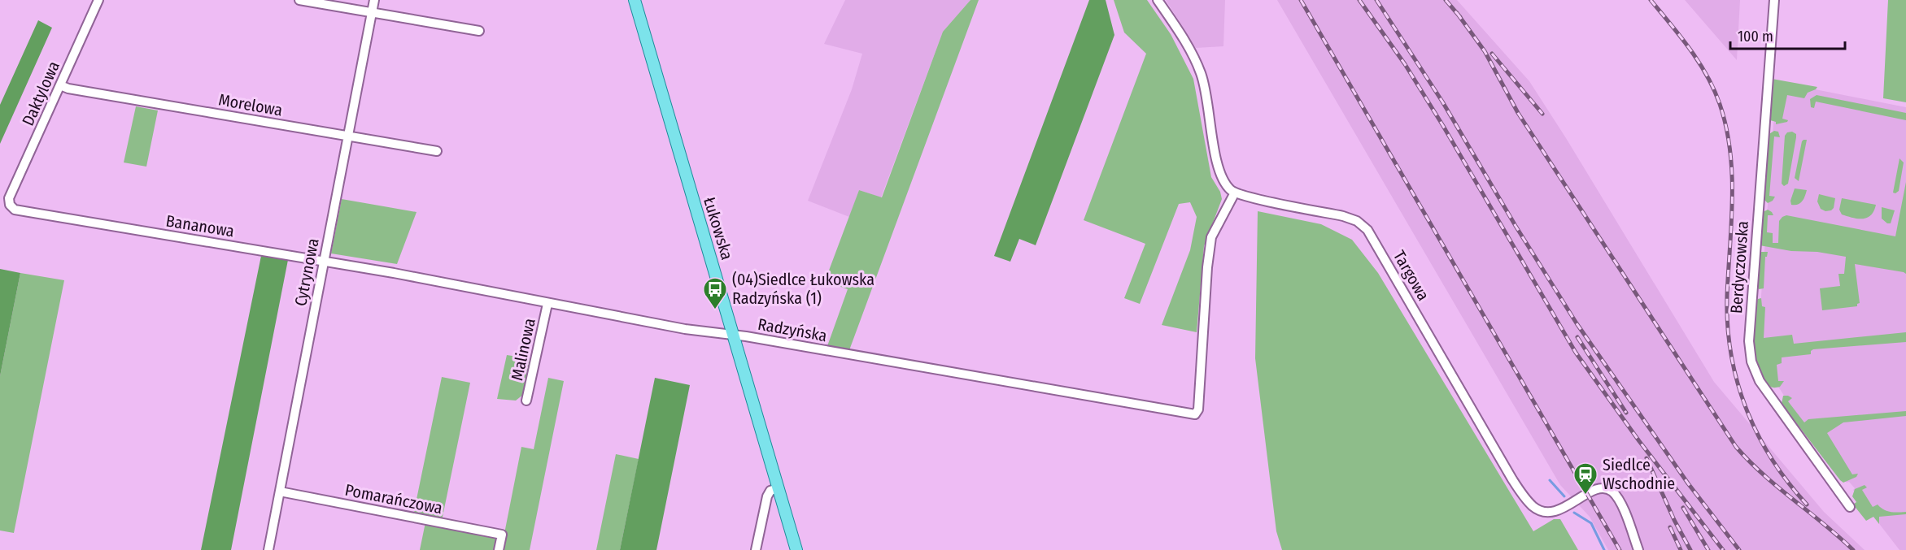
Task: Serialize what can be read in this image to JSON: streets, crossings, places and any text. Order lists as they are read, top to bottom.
{
  "streets": {
    "main road": ["Łukowska"],
    "street": [
      "Daktylowa",
      "Morelowa",
      "Bananowa",
      "Berdyczowska",
      "Cytrynowa",
      "Targowa",
      "Radzyńska",
      "Malinowa",
      "Pomarańczowa"
    ]
  },
  "crossings": [
    ["Daktylowa", "Morelowa"],
    ["Daktylowa", "Bananowa"],
    ["Morelowa", "Cytrynowa"],
    ["Bananowa", "Cytrynowa"],
    ["Bananowa", "Radzyńska"],
    ["Łukowska", "Radzyńska"],
    ["Cytrynowa", "Pomarańczowa"],
    ["Targowa", "Radzyńska"],
    ["Radzyńska", "Malinowa"]
  ],
  "places": {
    "bus stop": ["(04)Siedlce Łukowska Radzyńska (1)"],
    "station": ["Siedlce Wschodnie"]
  },
  "scale_bar": "100 m"
}
